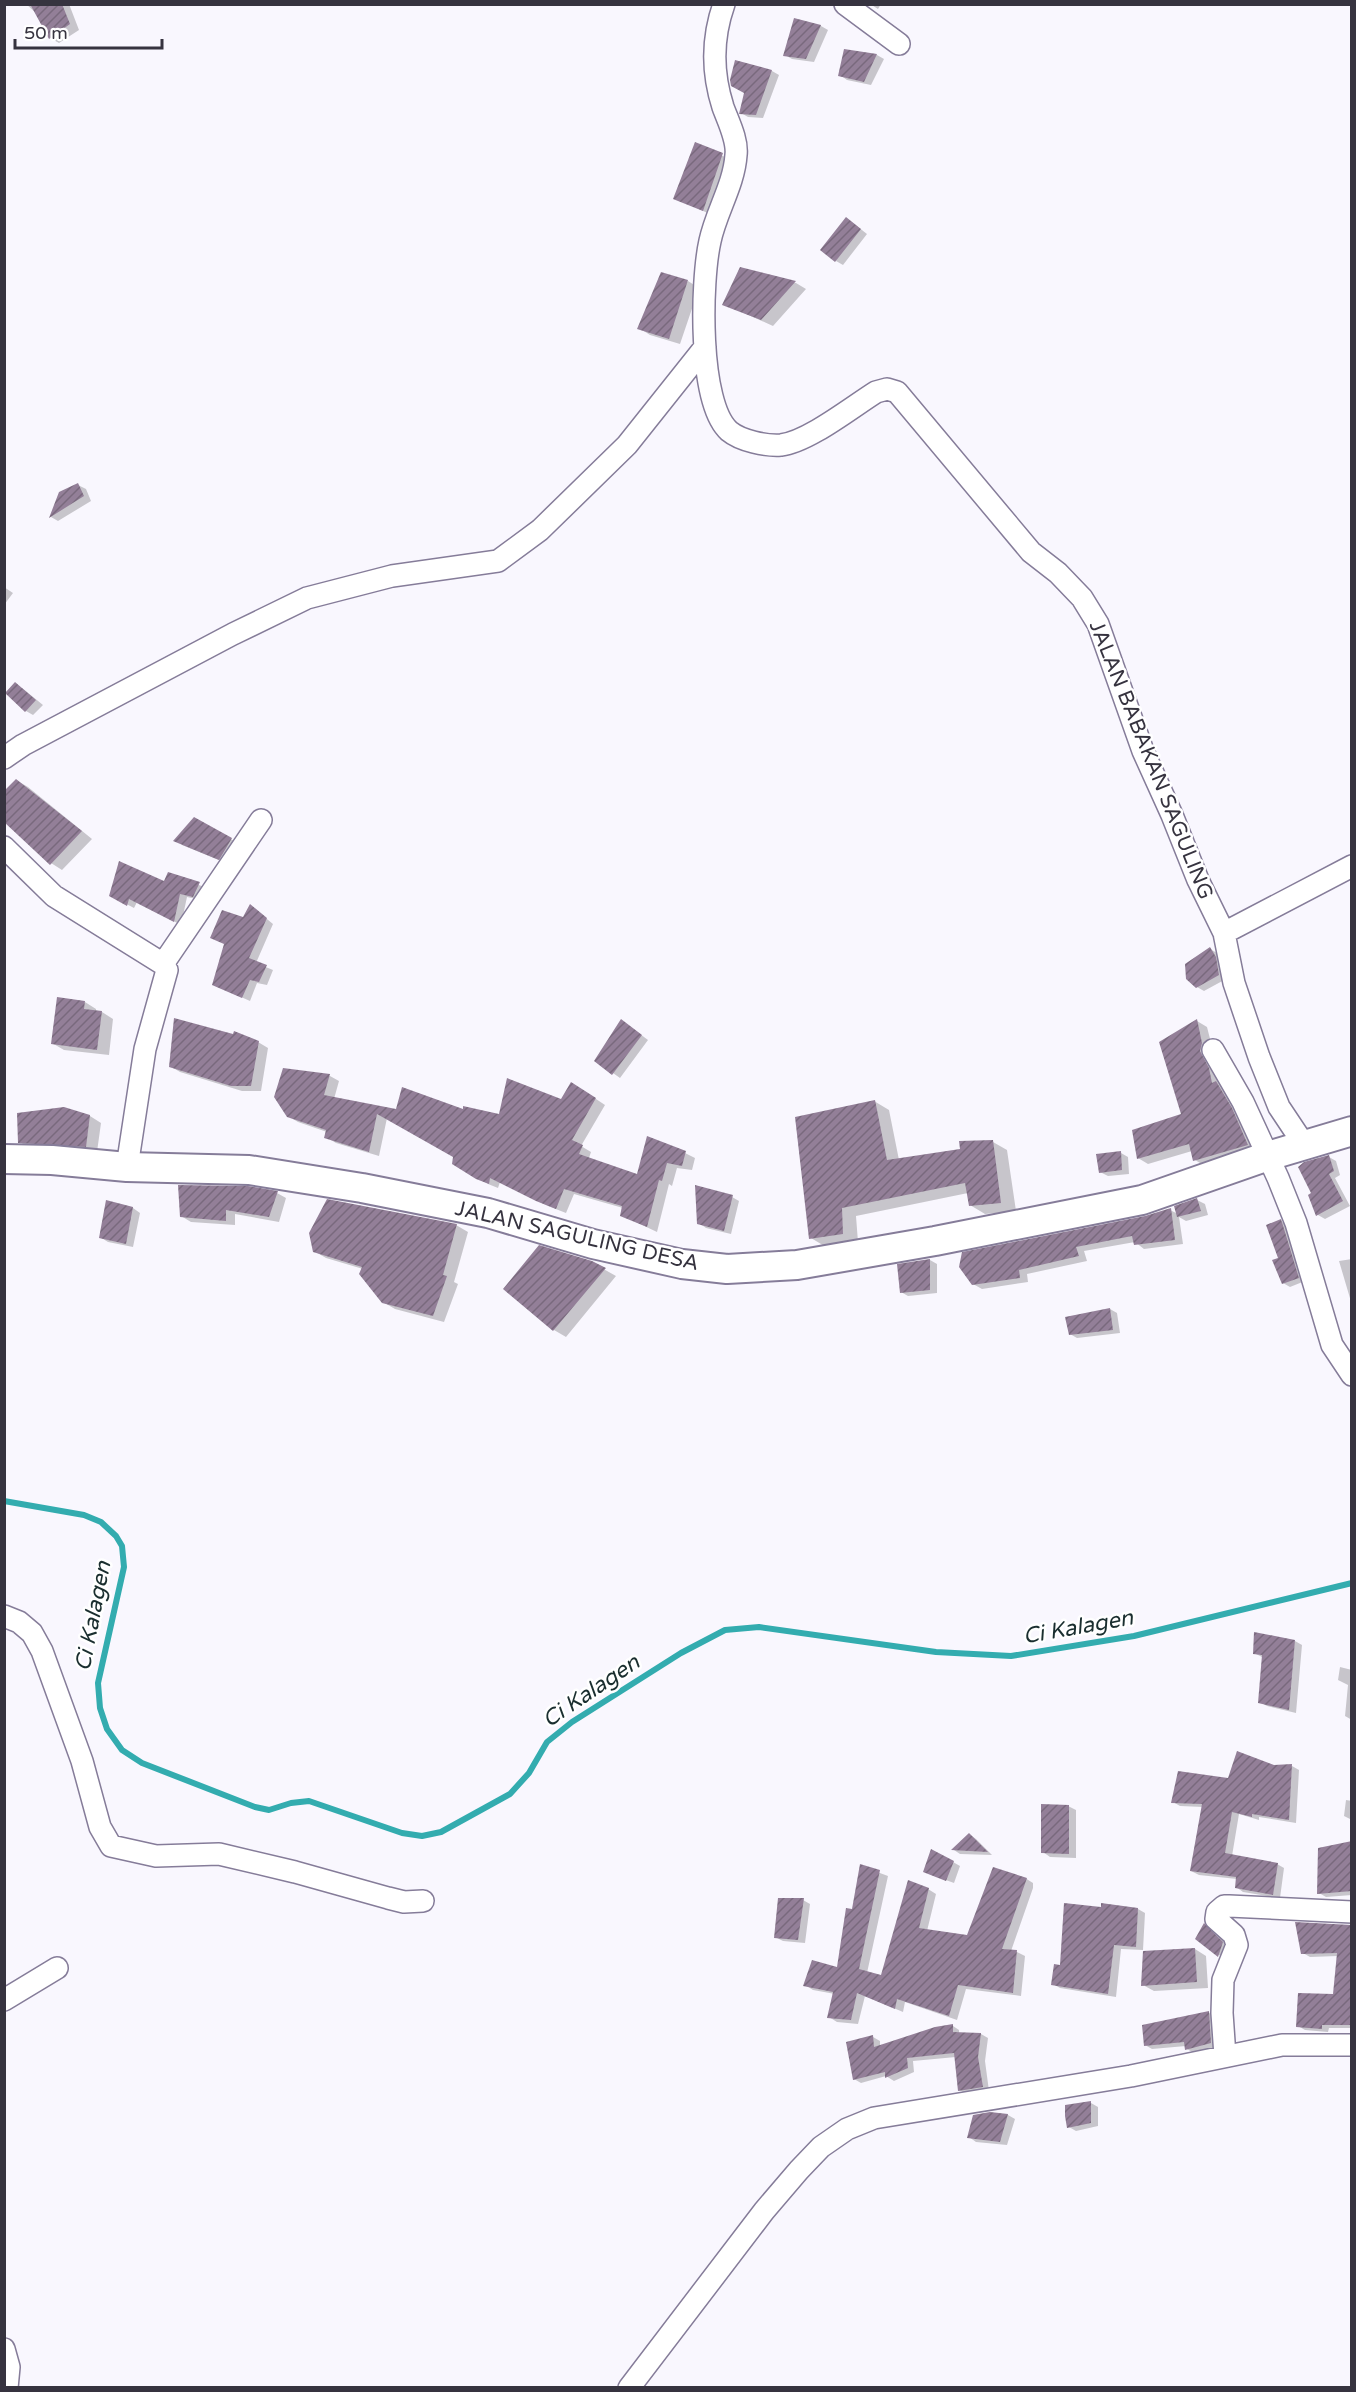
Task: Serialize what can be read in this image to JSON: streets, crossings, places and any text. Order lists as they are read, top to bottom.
{
  "streets": {
    "street": ["JALAN BABAKAN SAGULING", "JALAN SAGULING DESA"]
  },
  "crossings": [
    ["JALAN BABAKAN SAGULING", "JALAN SAGULING DESA"]
  ],
  "water": ["Ci Kalagen"],
  "scale_bar": "50 m"
}
